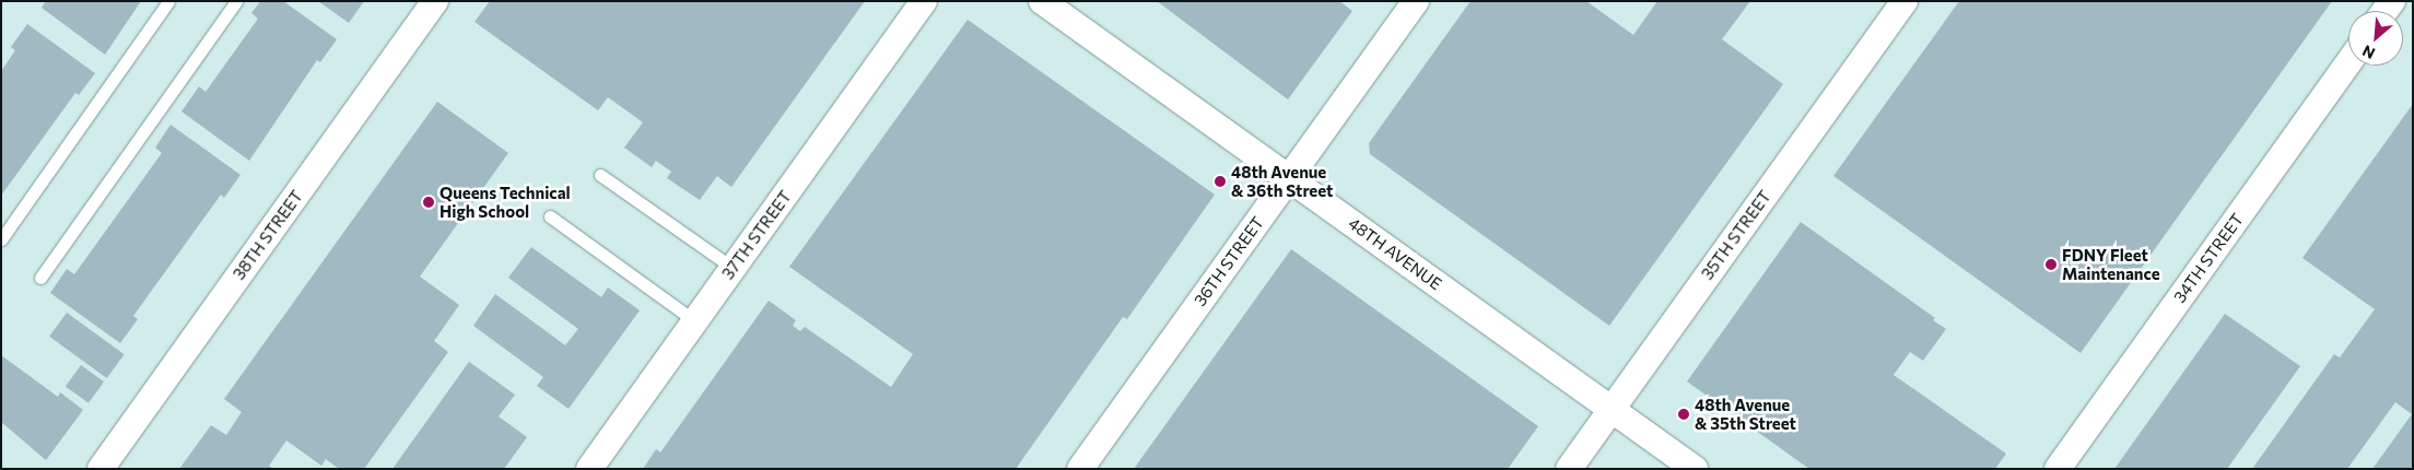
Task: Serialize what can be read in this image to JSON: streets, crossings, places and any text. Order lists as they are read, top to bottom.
{
  "streets": {
    "street": [
      "38TH STREET",
      "37TH STREET",
      "35TH STREET",
      "48TH AVENUE",
      "34TH STREET",
      "36TH STREET"
    ]
  },
  "crossings": [
    ["35TH STREET", "48TH AVENUE"],
    ["48TH AVENUE", "36TH STREET"]
  ],
  "places": [
    "48th Avenue & 36th Street",
    "Queens Technical High School",
    "FDNY Fleet Maintenance",
    "48th Avenue & 35th Street"
  ],
  "north": "bottom left"
}
